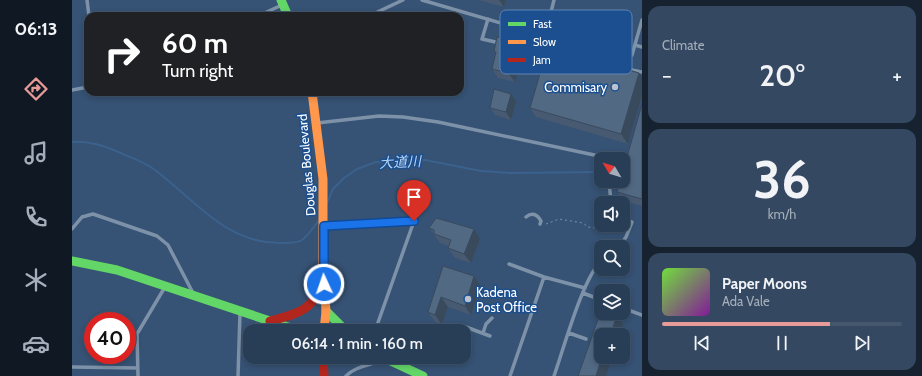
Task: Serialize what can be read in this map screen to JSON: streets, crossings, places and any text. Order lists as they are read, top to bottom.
{
  "streets": {
    "street": ["Douglas Boulevard"]
  },
  "water": ["大道川"],
  "places": ["Commisary", "Kadena Post Office"],
  "legend": ["Fast", "Slow", "Jam"],
  "north": "top left",
  "page": {
    "tabs": "06:13",
    "tile": [
      "Climate",
      ["36", "km/h"]
    ],
    "turn": ["60 m", "Turn right"],
    "heat": ["−", "20°", "+"],
    "map_buttons": "+",
    "song": ["Paper Moons", "Ada Vale"],
    "limit": "40",
    "trip": "06:14 · 1 min · 160 m"
  }
}
